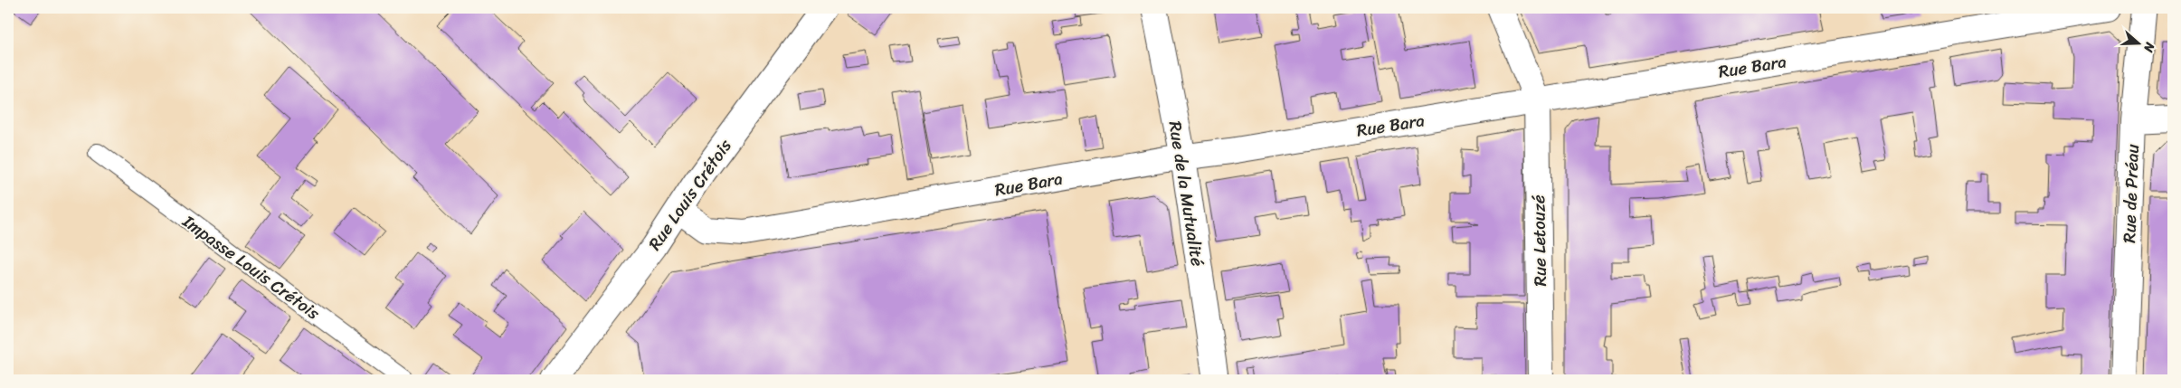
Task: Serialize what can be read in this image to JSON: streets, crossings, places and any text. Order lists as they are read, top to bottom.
{
  "streets": {
    "street": [
      "Rue Bara",
      "Rue de la Mutualité",
      "Rue de Préau",
      "Rue Louis Crétois",
      "Rue Letouzé"
    ],
    "lane": ["Impasse Louis Crétois"]
  },
  "crossings": [
    ["Rue Bara", "Rue de la Mutualité"],
    ["Rue Bara", "Rue Louis Crétois"],
    ["Rue Bara", "Rue Letouzé"]
  ],
  "north": "right"
}
